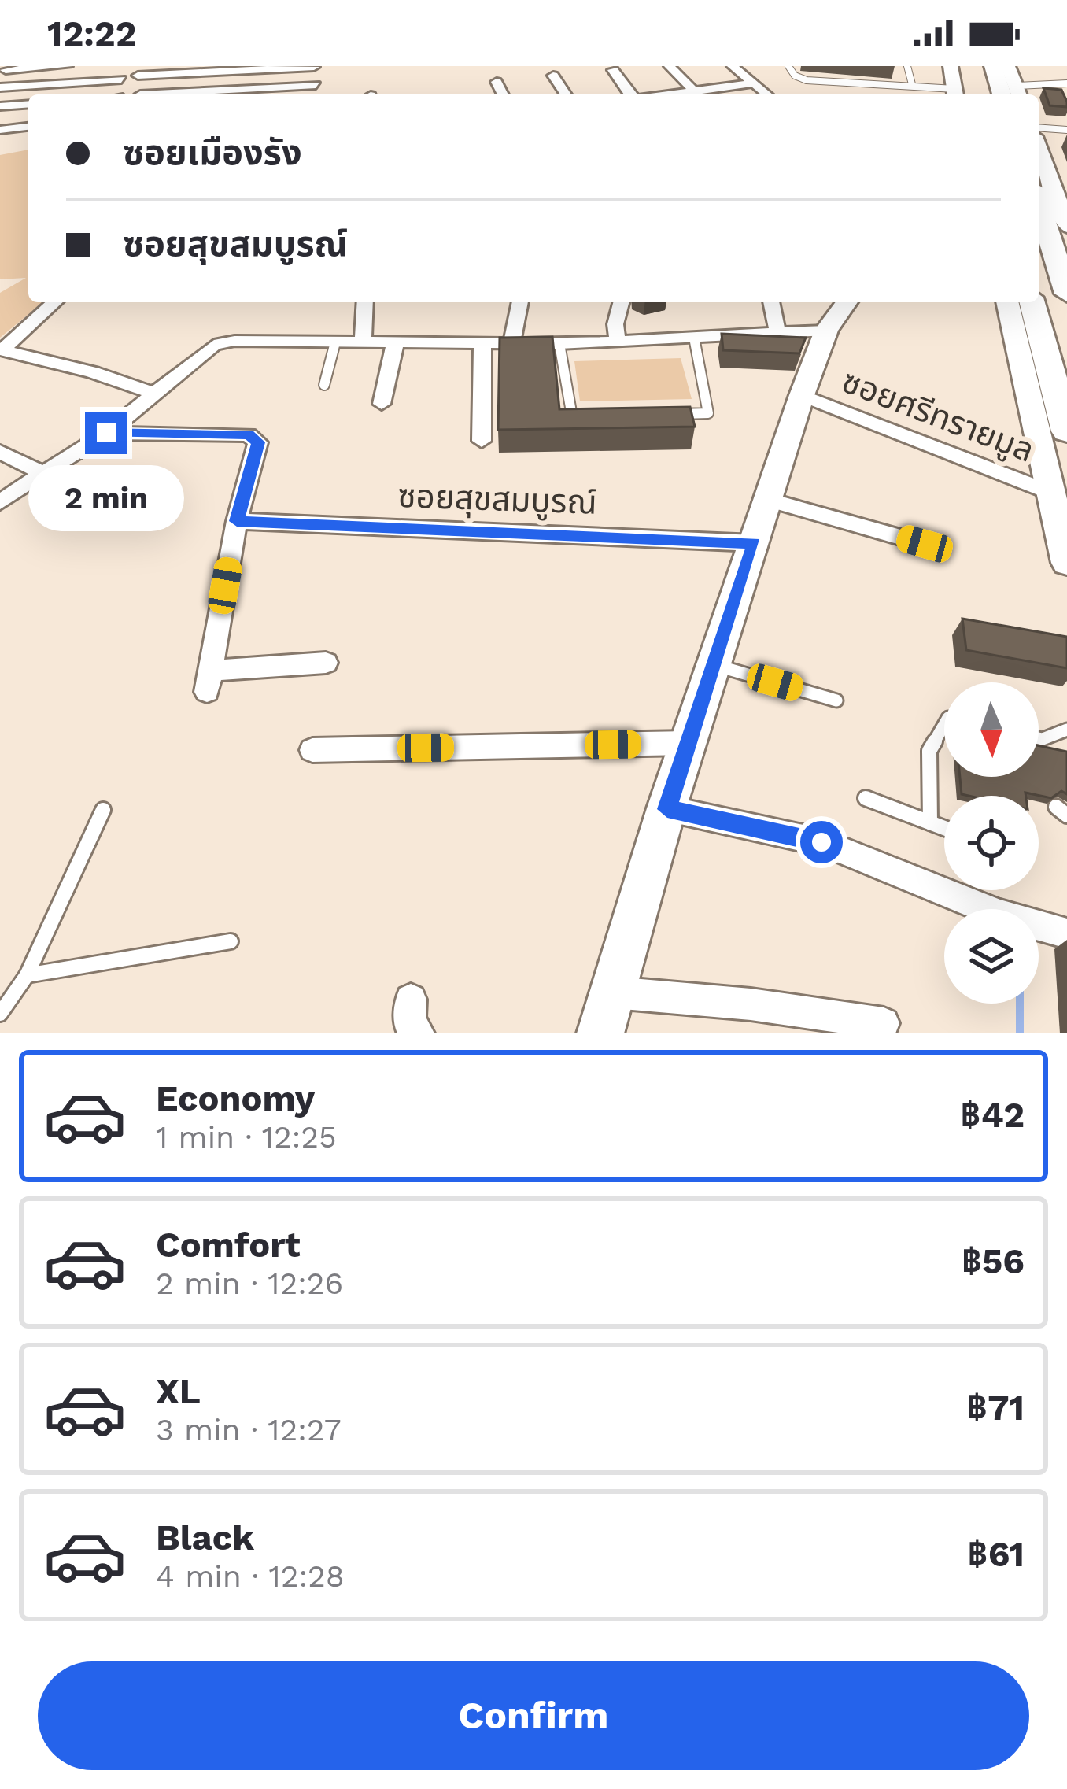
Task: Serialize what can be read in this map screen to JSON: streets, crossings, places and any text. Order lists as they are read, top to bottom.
{
  "streets": {
    "street": ["ซอยศรีทรายมูล", "ซอยสุขสมบูรณ์"]
  },
  "north": "bottom",
  "page": {
    "status": "12:22",
    "banner": ["ซอยเมืองรัง", "ซอยสุขสมบูรณ์"],
    "bubble": "2 min",
    "list": [
      {
        "name": "Economy",
        "note": "1 min · 12:25",
        "value": "฿42"
      },
      {
        "name": "Comfort",
        "note": "2 min · 12:26",
        "value": "฿56"
      },
      {
        "name": "XL",
        "note": "3 min · 12:27",
        "value": "฿71"
      },
      {
        "name": "Black",
        "note": "4 min · 12:28",
        "value": "฿61"
      }
    ],
    "buttons": "Confirm"
  }
}
